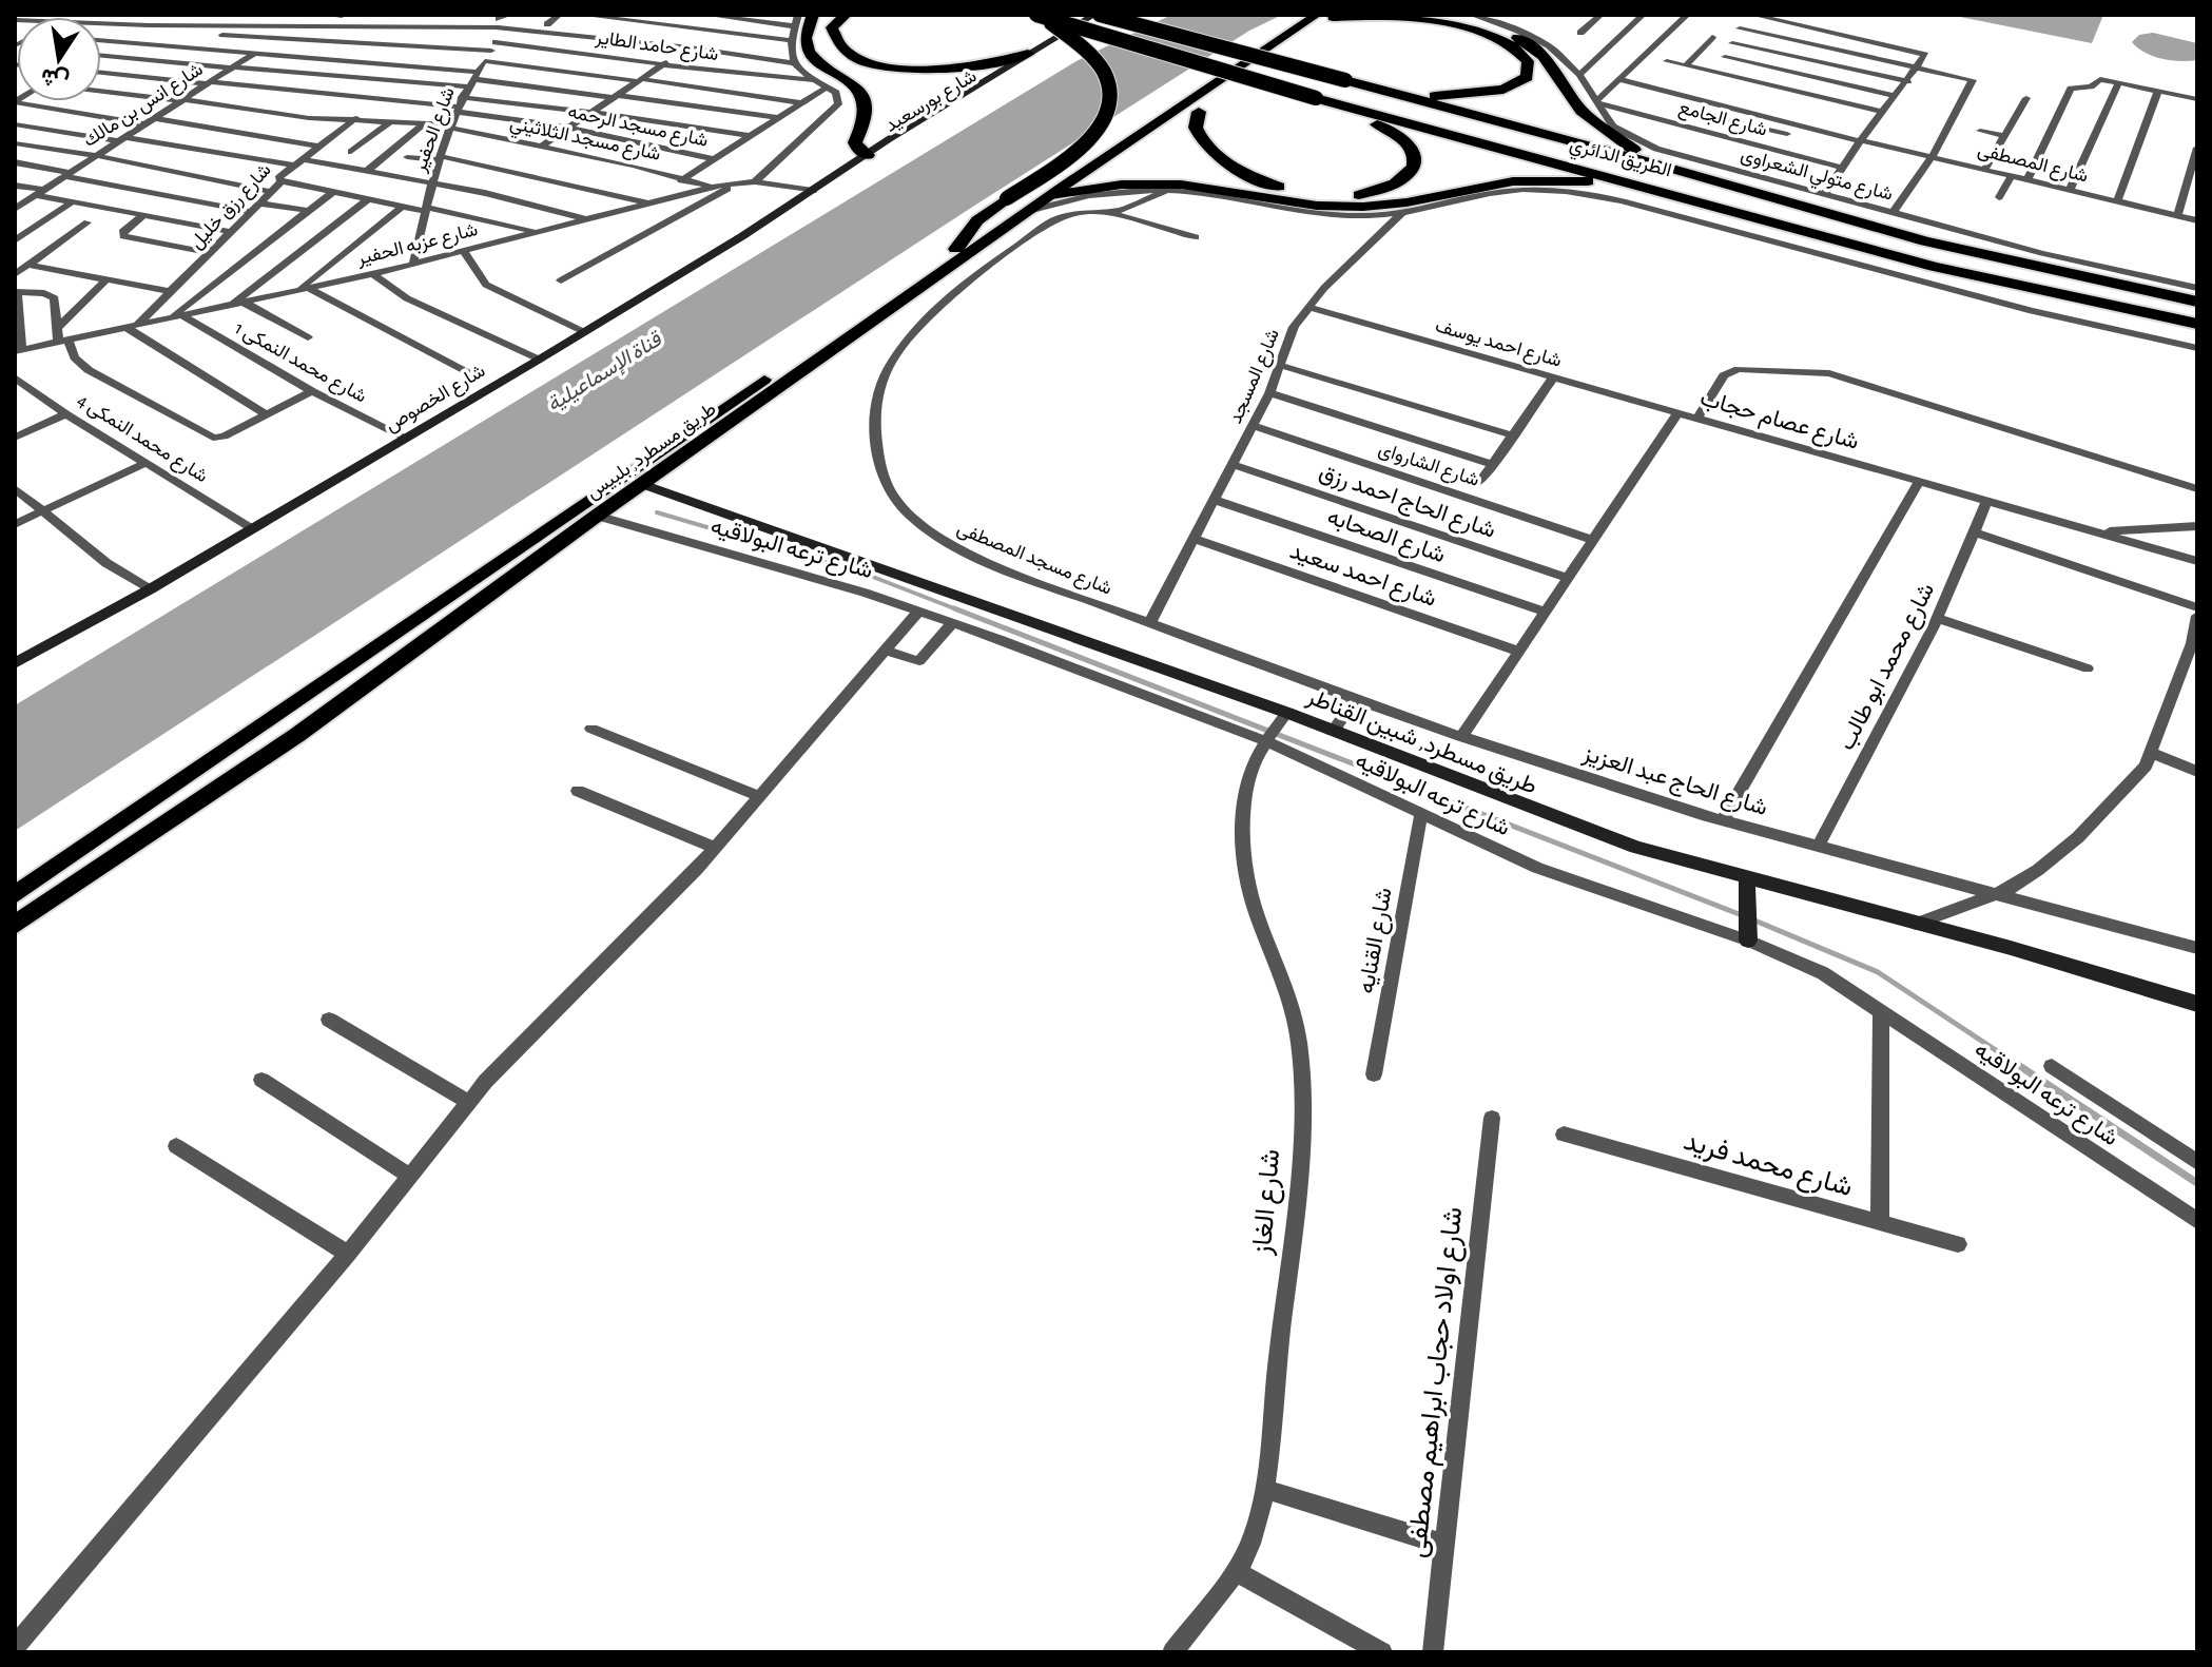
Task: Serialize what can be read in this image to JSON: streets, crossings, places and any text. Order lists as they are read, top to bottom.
{
  "streets": {
    "highway": ["الطريق الدائري"],
    "main road": [
      "شارع بورسعيد",
      "شارع الخصوص",
      "طريق مسطرد, بلبيس",
      "طريق مسطرد, شبين القناطر"
    ],
    "street": [
      "شارع حامد الطاير",
      "شارع انس بن مالك",
      "شارع الجامع",
      "شارع مسجد الرحمه",
      "شارع الحفير",
      "شارع مسجد الثلاثيني",
      "شارع المصطفى",
      "شارع متولي الشعراوى",
      "شارع رزق خليل",
      "شارع عزبه الحفير",
      "شارع احمد يوسف",
      "شارع محمد النمكى 1",
      "شارع المسجد",
      "شارع عصام حجاب",
      "شارع محمد النمكى 4",
      "شارع الشارواى",
      "شارع الحاج احمد رزق",
      "شارع الصحابه",
      "شارع ترعه البولاقيه",
      "شارع مسجد المصطفى",
      "شارع احمد سعيد",
      "شارع محمد ابو طالب",
      "شارع الحاج عبد العزيز",
      "شارع القنايه",
      "شارع محمد فريد",
      "شارع الغاز",
      "شارع اولاد حجاب ابراهيم مصطفى"
    ]
  },
  "crossings": [
    ["شارع حامد الطاير", "شارع انس بن مالك"],
    ["شارع حامد الطاير", "شارع الحفير"],
    ["شارع بورسعيد", "الطريق الدائري"],
    ["شارع بورسعيد", "شارع الخصوص"],
    ["شارع انس بن مالك", "شارع مسجد الثلاثيني"],
    ["شارع الجامع", "شارع متولي الشعراوى"],
    ["شارع مسجد الرحمه", "شارع الحفير"],
    ["شارع الحفير", "شارع مسجد الثلاثيني"],
    ["شارع الحفير", "شارع عزبه الحفير"],
    ["شارع مسجد الثلاثيني", "شارع رزق خليل"],
    ["شارع مسجد الثلاثيني", "شارع عزبه الحفير"],
    ["شارع رزق خليل", "شارع عزبه الحفير"],
    ["شارع عزبه الحفير", "شارع محمد النمكى 1"],
    ["شارع عزبه الحفير", "شارع الخصوص"],
    ["شارع احمد يوسف", "شارع المسجد"],
    ["شارع احمد يوسف", "شارع عصام حجاب"],
    ["شارع محمد النمكى 1", "شارع الخصوص"],
    ["شارع المسجد", "شارع الشارواى"],
    ["شارع المسجد", "شارع الحاج احمد رزق"],
    ["شارع المسجد", "شارع الصحابه"],
    ["شارع المسجد", "شارع مسجد المصطفى"],
    ["شارع المسجد", "شارع احمد سعيد"],
    ["شارع المسجد", "شارع الحاج عبد العزيز"],
    ["شارع الخصوص", "شارع محمد النمكى 4"],
    ["شارع عصام حجاب", "شارع الشارواى"],
    ["شارع عصام حجاب", "شارع الحاج احمد رزق"],
    ["شارع عصام حجاب", "شارع الصحابه"],
    ["شارع عصام حجاب", "شارع احمد سعيد"],
    ["شارع عصام حجاب", "شارع محمد ابو طالب"],
    ["شارع عصام حجاب", "شارع الحاج عبد العزيز"],
    ["طريق مسطرد, بلبيس", "شارع ترعه البولاقيه"],
    ["طريق مسطرد, بلبيس", "طريق مسطرد, شبين القناطر"],
    ["شارع ترعه البولاقيه", "شارع القنايه"],
    ["شارع ترعه البولاقيه", "شارع الغاز"],
    ["شارع مسجد المصطفى", "شارع الحاج عبد العزيز"],
    ["شارع محمد ابو طالب", "شارع الحاج عبد العزيز"],
    ["طريق مسطرد, شبين القناطر", "شارع الغاز"]
  ],
  "water": ["قناة الإسماعيلية"],
  "north": "bottom"
}
